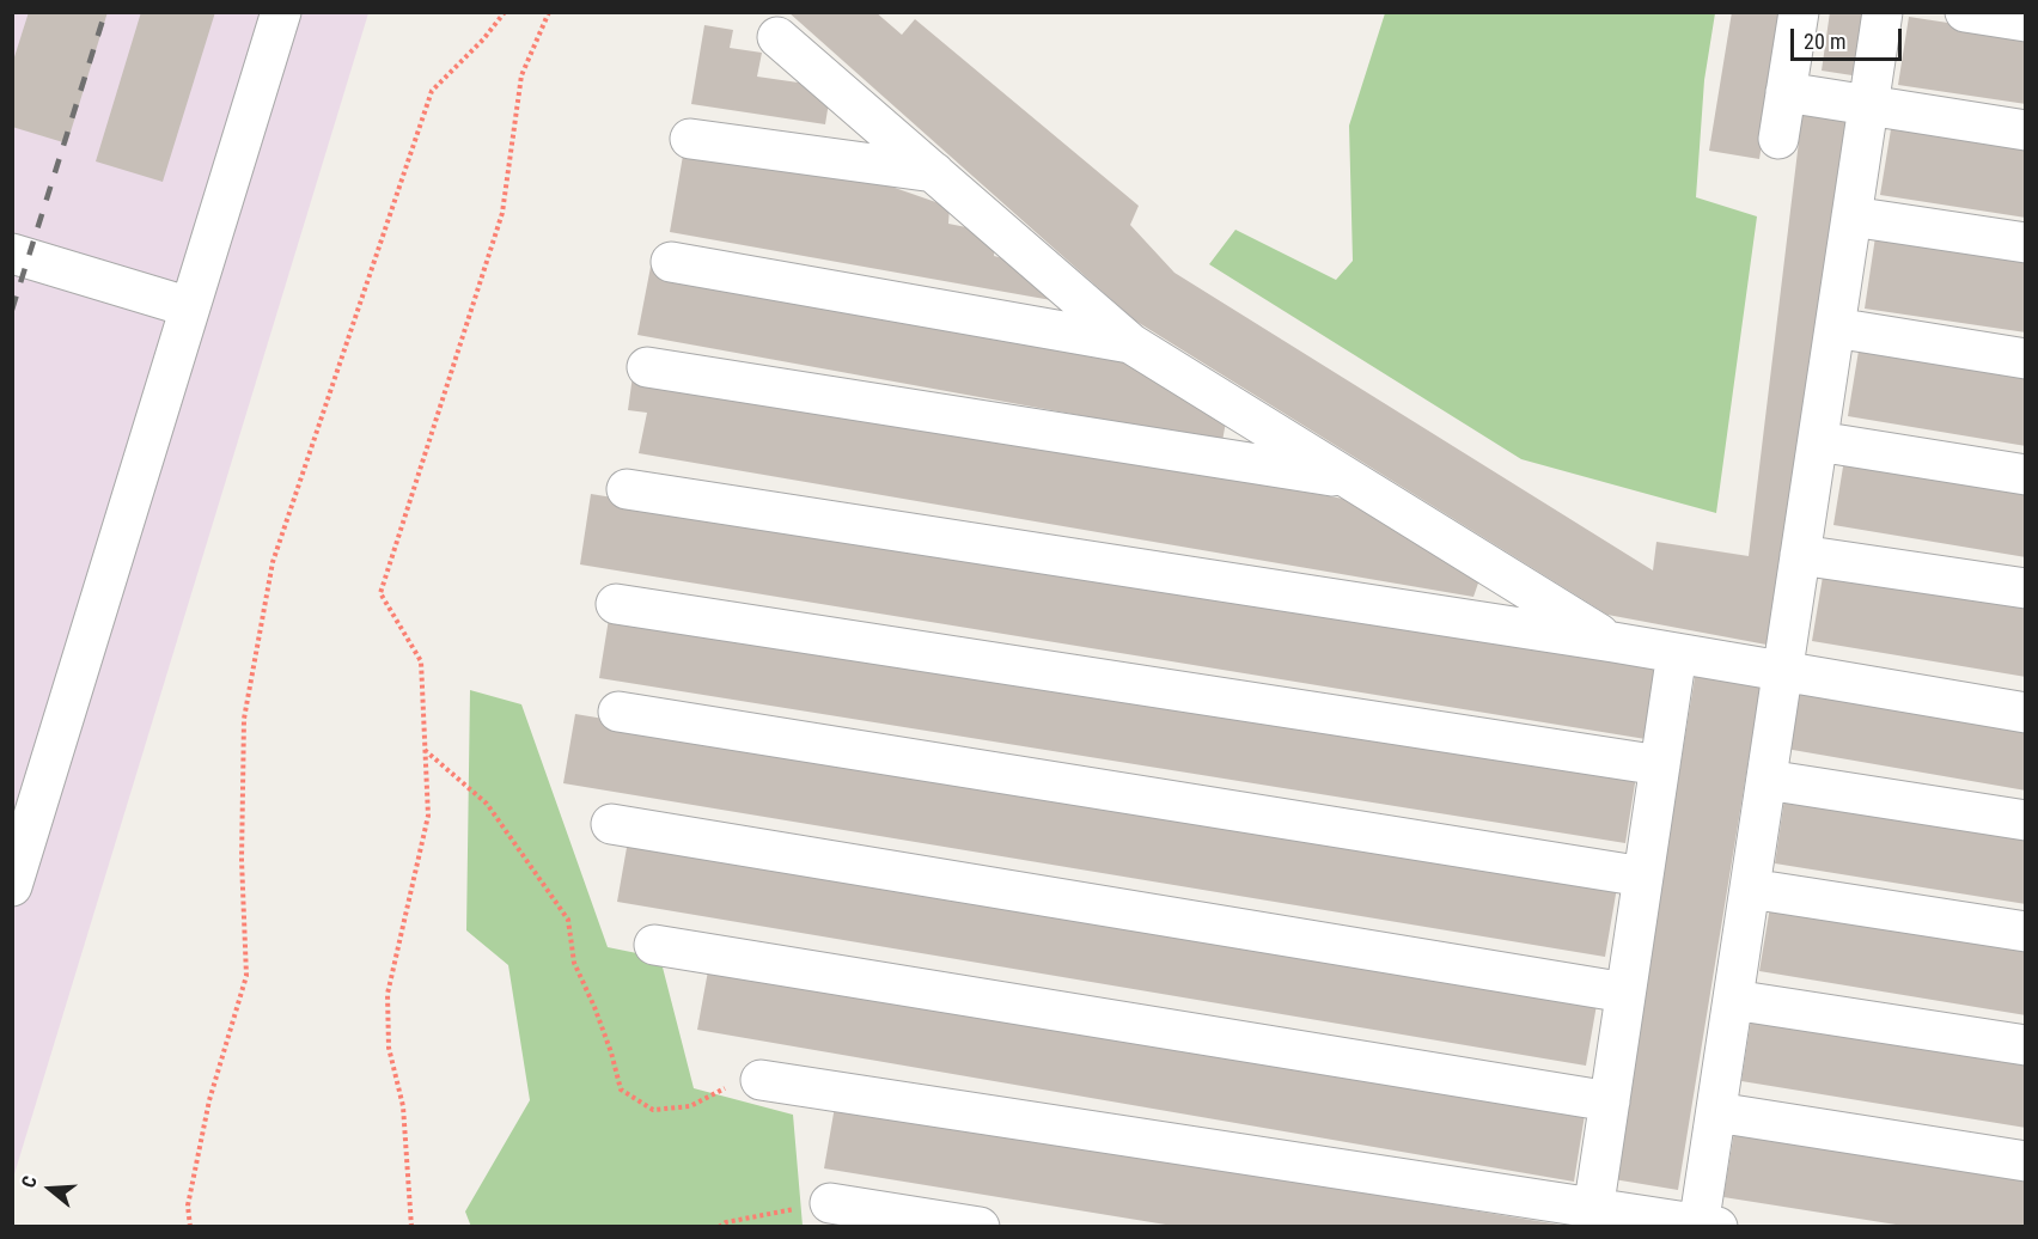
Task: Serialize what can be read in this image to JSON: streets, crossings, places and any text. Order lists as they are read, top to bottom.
{
  "scale_bar": "20 m",
  "north": "left"
}
